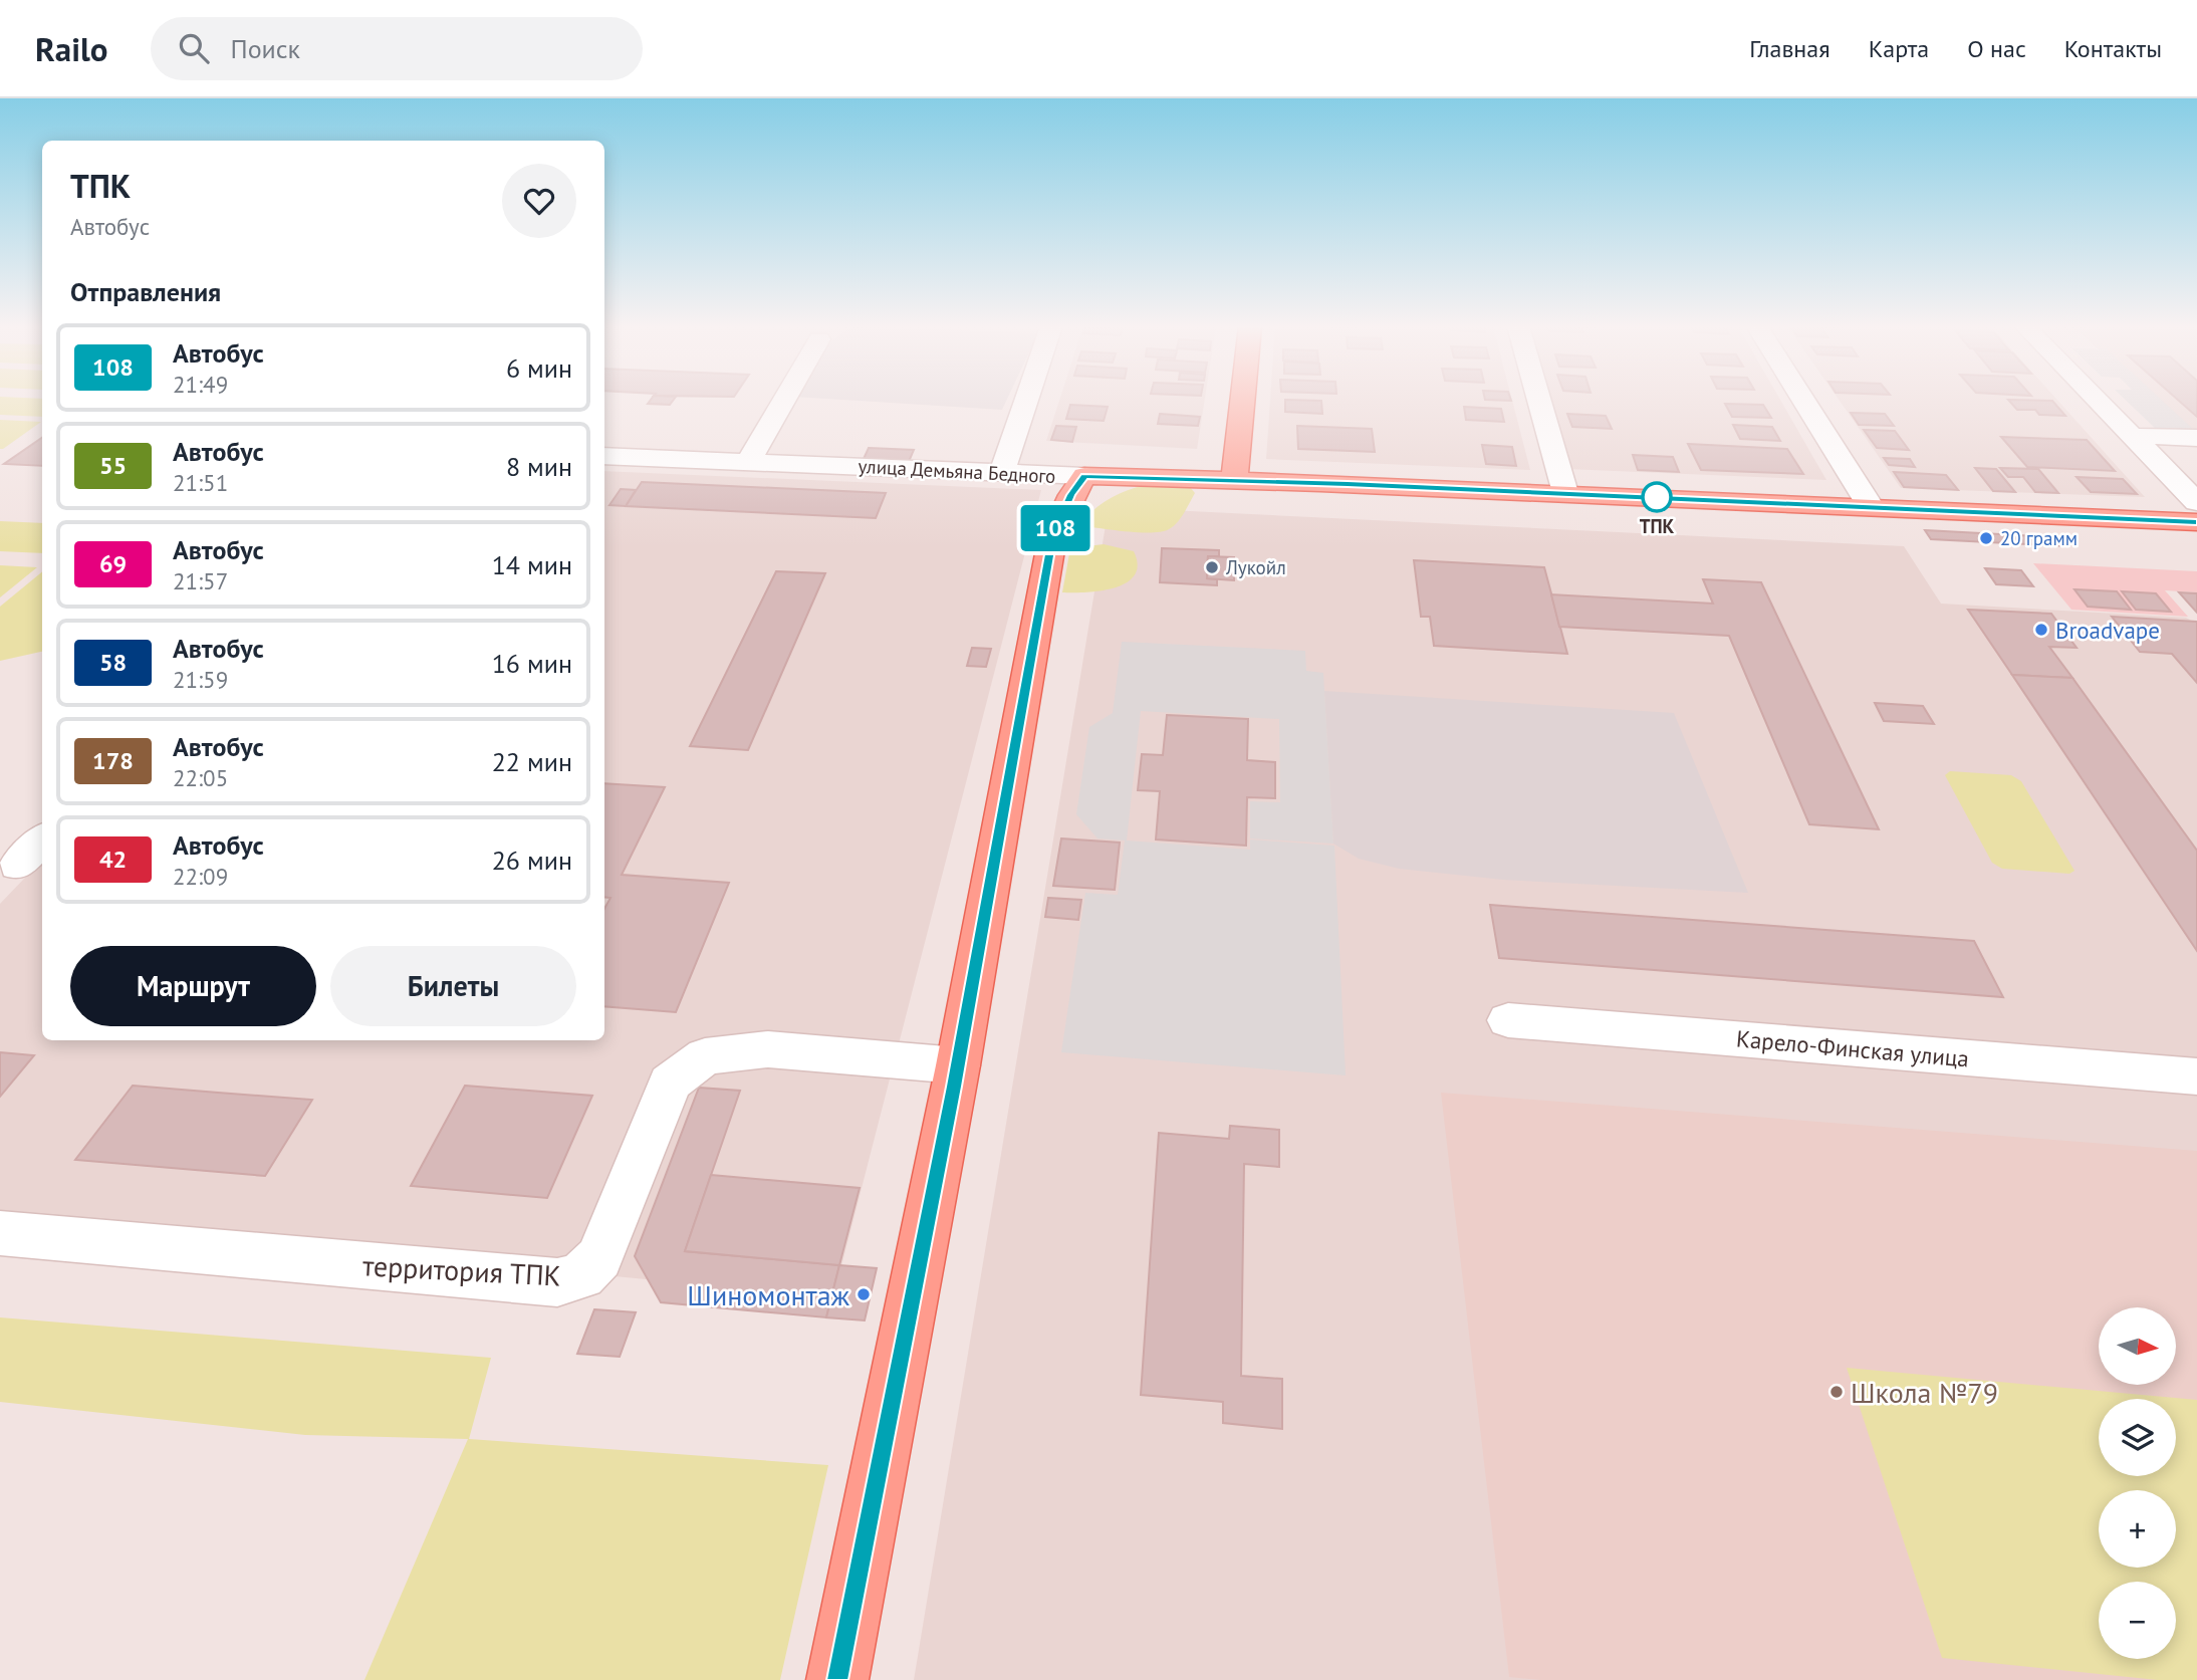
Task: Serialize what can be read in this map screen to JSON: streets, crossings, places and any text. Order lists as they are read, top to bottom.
{
  "streets": {
    "main road": ["улица Демьяна Бедного"],
    "street": ["Карело-Финская улица", "территория ТПК"]
  },
  "places": [
    "ТПК",
    "20 грамм",
    "Лукойл",
    "Broadvape",
    "Шиномонтаж",
    "Школа №79"
  ],
  "lines": ["bus line 108"],
  "north": "right",
  "page": {
    "header": "Railo",
    "search": "Поиск",
    "nav": [
      "Главная",
      "Карта",
      "О нас",
      "Контакты"
    ],
    "on_map": "108",
    "heading": [
      ["ТПК", "Автобус"],
      "Отправления"
    ],
    "list": [
      {
        "mark": "108",
        "name": "Автобус",
        "note": "21:49",
        "value": "6 мин"
      },
      {
        "mark": "55",
        "name": "Автобус",
        "note": "21:51",
        "value": "8 мин"
      },
      {
        "mark": "69",
        "name": "Автобус",
        "note": "21:57",
        "value": "14 мин"
      },
      {
        "mark": "58",
        "name": "Автобус",
        "note": "21:59",
        "value": "16 мин"
      },
      {
        "mark": "178",
        "name": "Автобус",
        "note": "22:05",
        "value": "22 мин"
      },
      {
        "mark": "42",
        "name": "Автобус",
        "note": "22:09",
        "value": "26 мин"
      }
    ],
    "buttons": ["Маршрут", "Билеты"],
    "map_buttons": ["+", "−"]
  }
}
